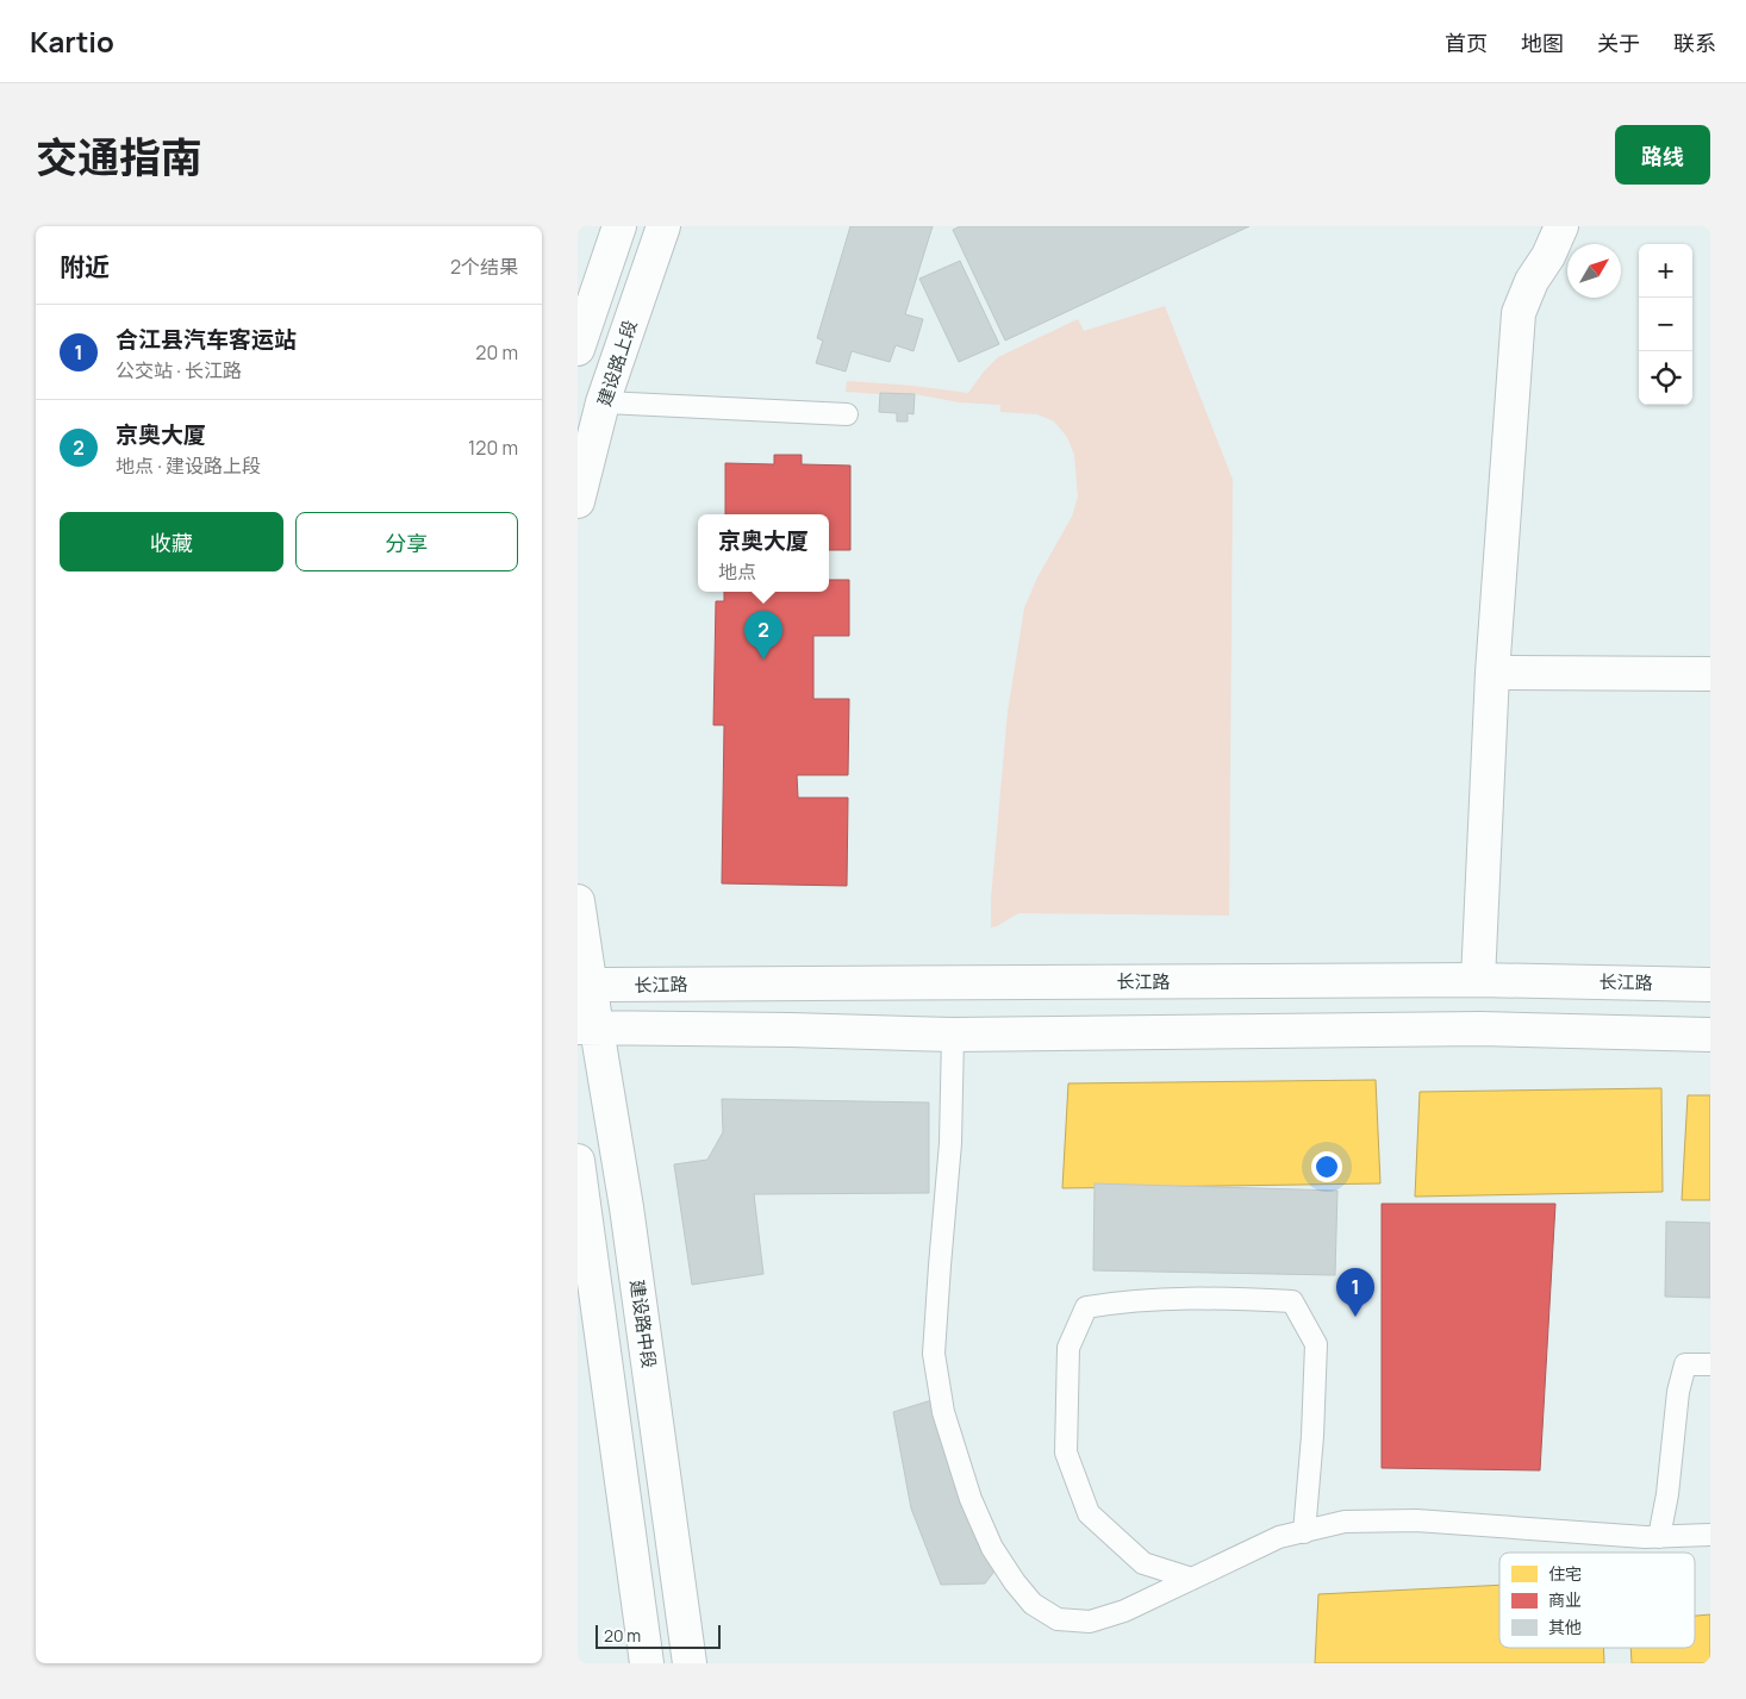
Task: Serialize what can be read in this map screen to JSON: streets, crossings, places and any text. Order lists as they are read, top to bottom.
{
  "streets": {
    "main road": ["建设路上段", "长江路", "建设路中段"]
  },
  "crossings": [
    ["长江路", "建设路中段"]
  ],
  "legend": ["住宅", "商业", "其他"],
  "scale_bar": "20 m",
  "north": "top right",
  "page": {
    "header": "Kartio",
    "nav": [
      "首页",
      "地图",
      "关于",
      "联系"
    ],
    "title": "交通指南",
    "buttons": [
      "路线",
      ["收藏", "分享"]
    ],
    "heading": ["附近", "2个结果"],
    "map_buttons": ["+", "−"],
    "list": [
      {
        "mark": "1",
        "name": "合江县汽车客运站",
        "note": "公交站 · 长江路",
        "value": "20 m"
      },
      {
        "mark": "2",
        "name": "京奥大厦",
        "note": "地点 · 建设路上段",
        "value": "120 m"
      }
    ],
    "popup": ["京奥大厦", "地点"],
    "pins": ["2", "1"],
    "scale": "20 m"
  }
}
